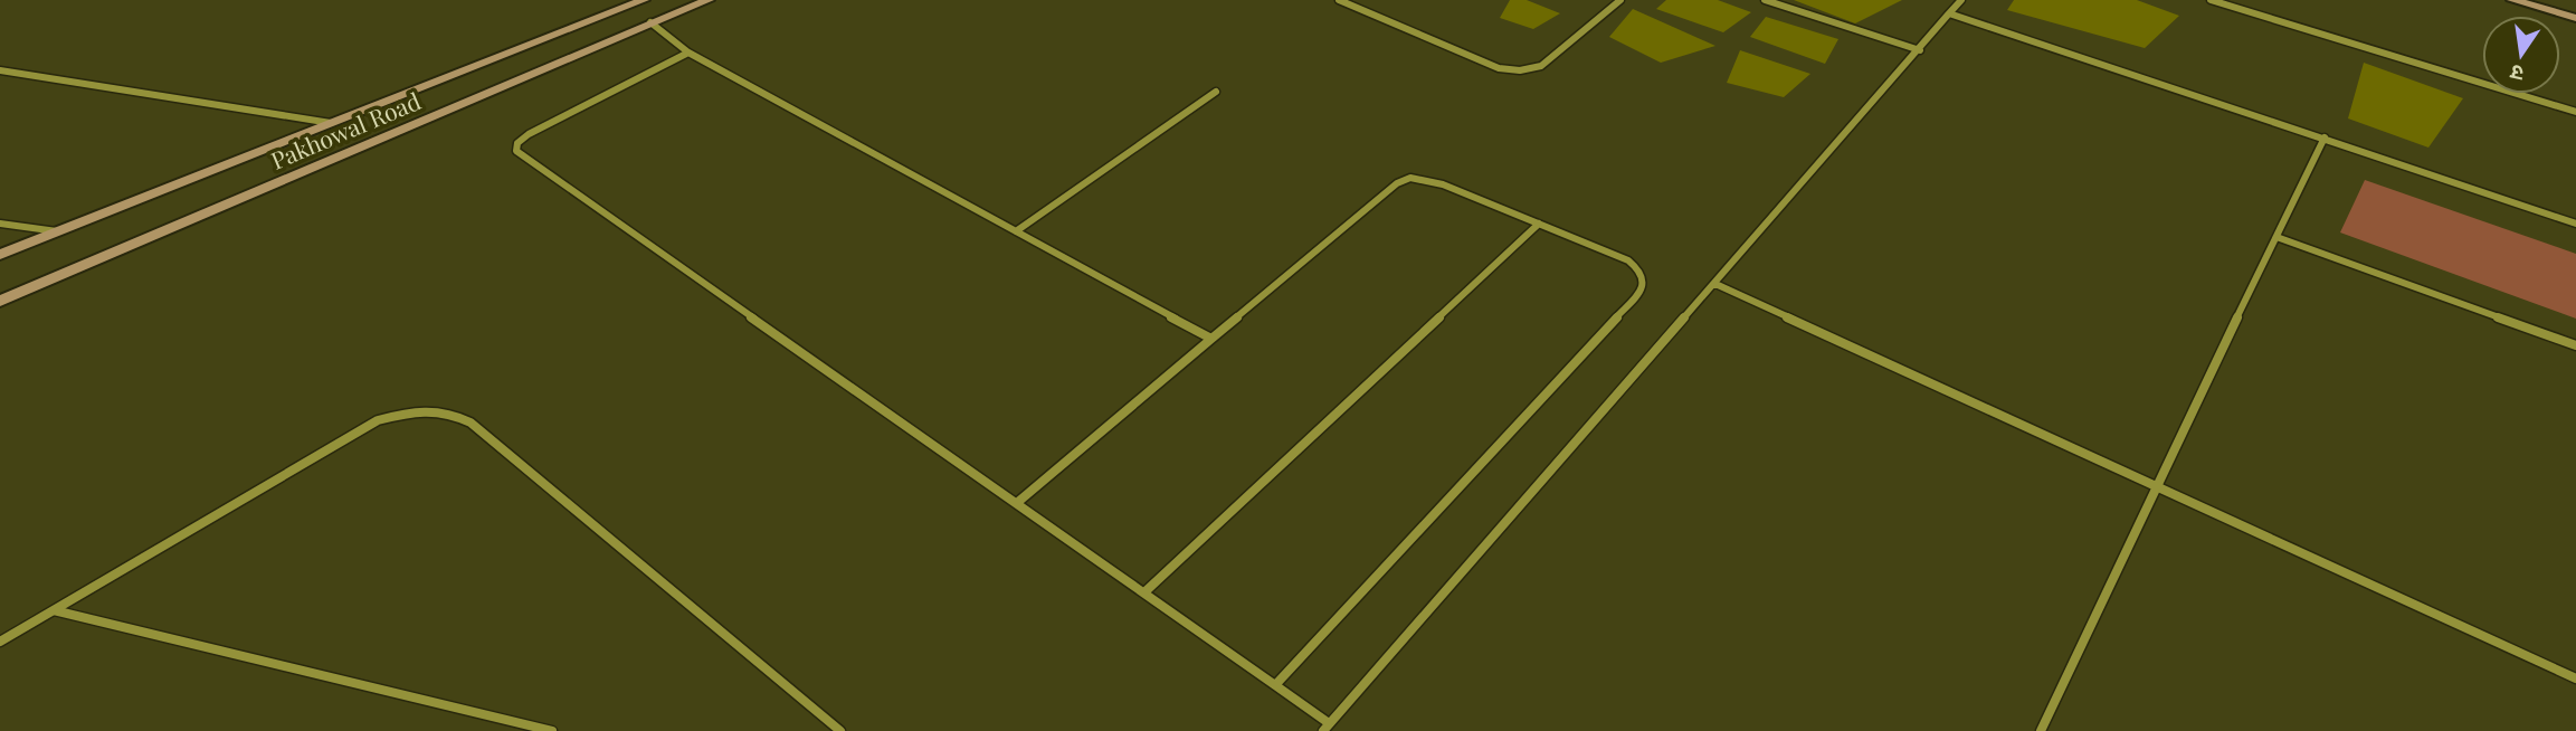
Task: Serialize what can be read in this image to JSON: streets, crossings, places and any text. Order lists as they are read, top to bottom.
{
  "streets": {
    "street": ["Pakhowal Road"]
  },
  "north": "bottom"
}
